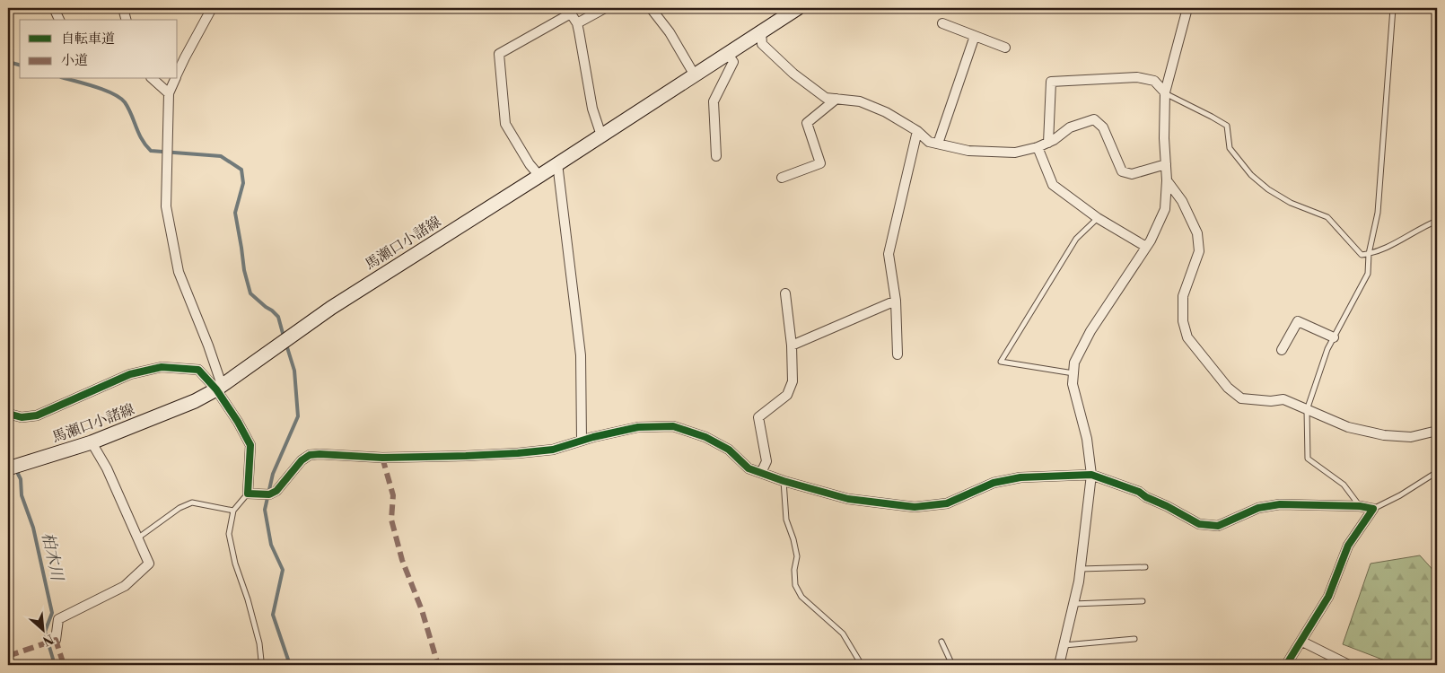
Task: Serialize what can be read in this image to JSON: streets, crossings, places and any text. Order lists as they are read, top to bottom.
{
  "streets": {
    "main road": ["馬瀬口小諸線"]
  },
  "water": ["柏木川"],
  "legend": ["自転車道", "小道"],
  "north": "bottom right"
}
